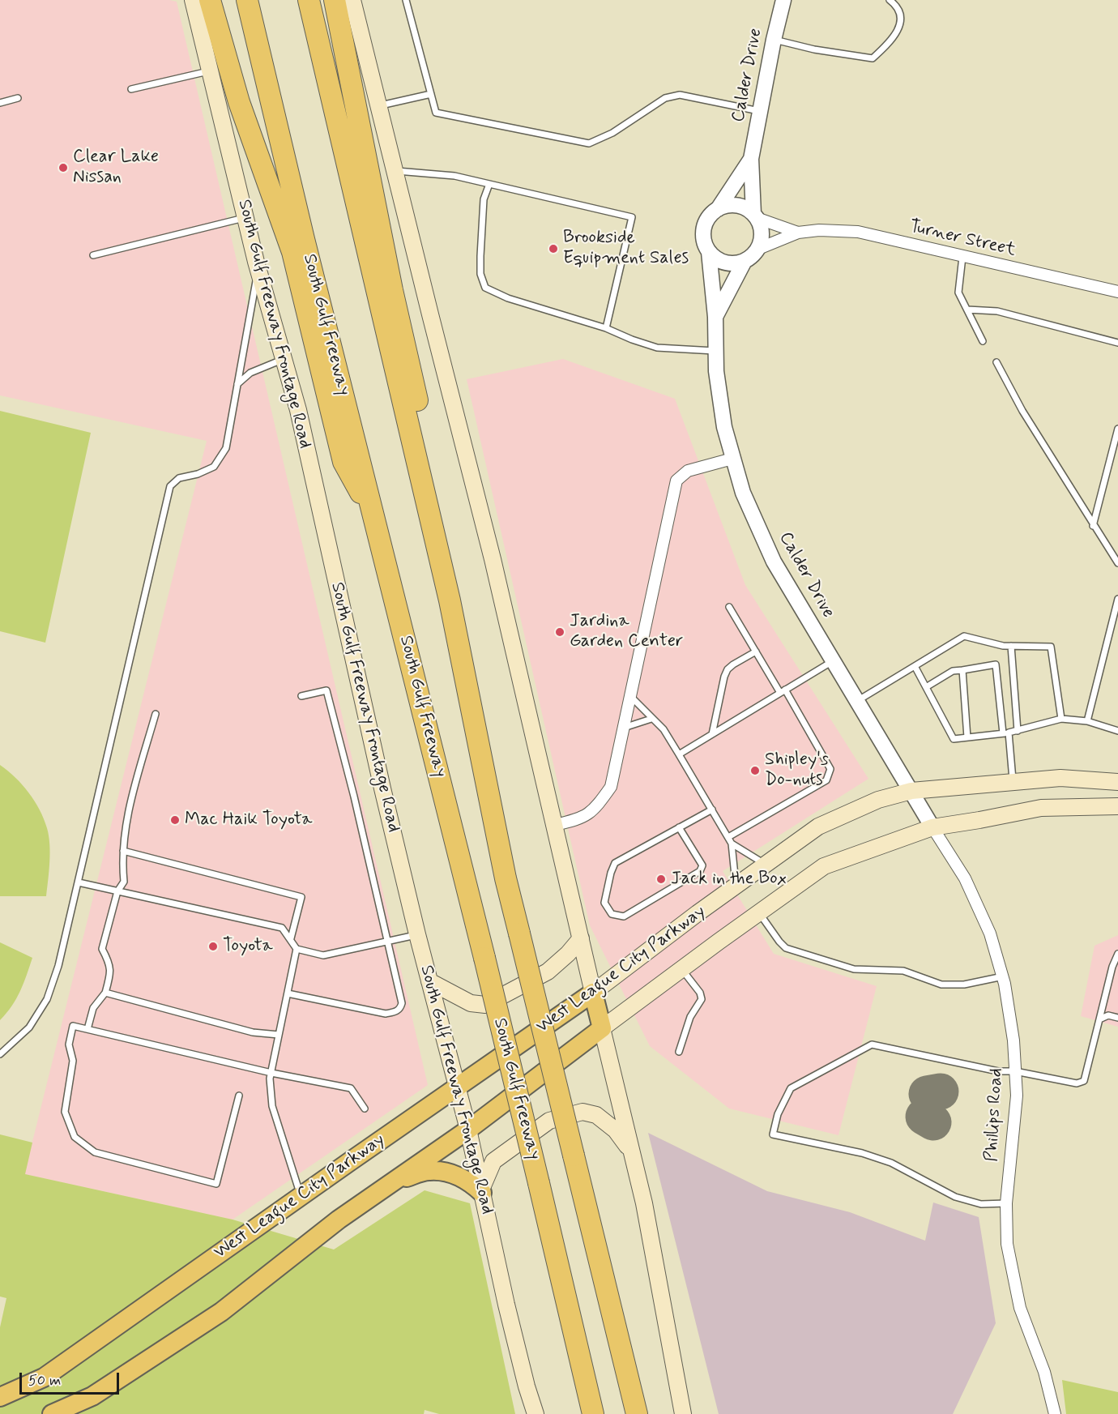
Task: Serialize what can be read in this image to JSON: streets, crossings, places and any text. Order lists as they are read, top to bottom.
{
  "streets": {
    "highway": ["South Gulf Freeway"],
    "main road": ["South Gulf Freeway Frontage Road", "West League City Parkway"],
    "street": ["Calder Drive", "Turner Street", "Phillips Road"]
  },
  "crossings": [
    ["Calder Drive", "Turner Street"],
    ["Calder Drive", "West League City Parkway"],
    ["Calder Drive", "Phillips Road"],
    ["South Gulf Freeway Frontage Road", "West League City Parkway"],
    ["West League City Parkway", "Phillips Road"]
  ],
  "places": [
    "Clear Lake Nissan",
    "Brookside Equipment Sales",
    "Jardina Garden Center",
    "Shipley's Do-nuts",
    "Mac Haik Toyota",
    "Jack in the Box",
    "Toyota"
  ],
  "scale_bar": "50 m"
}
